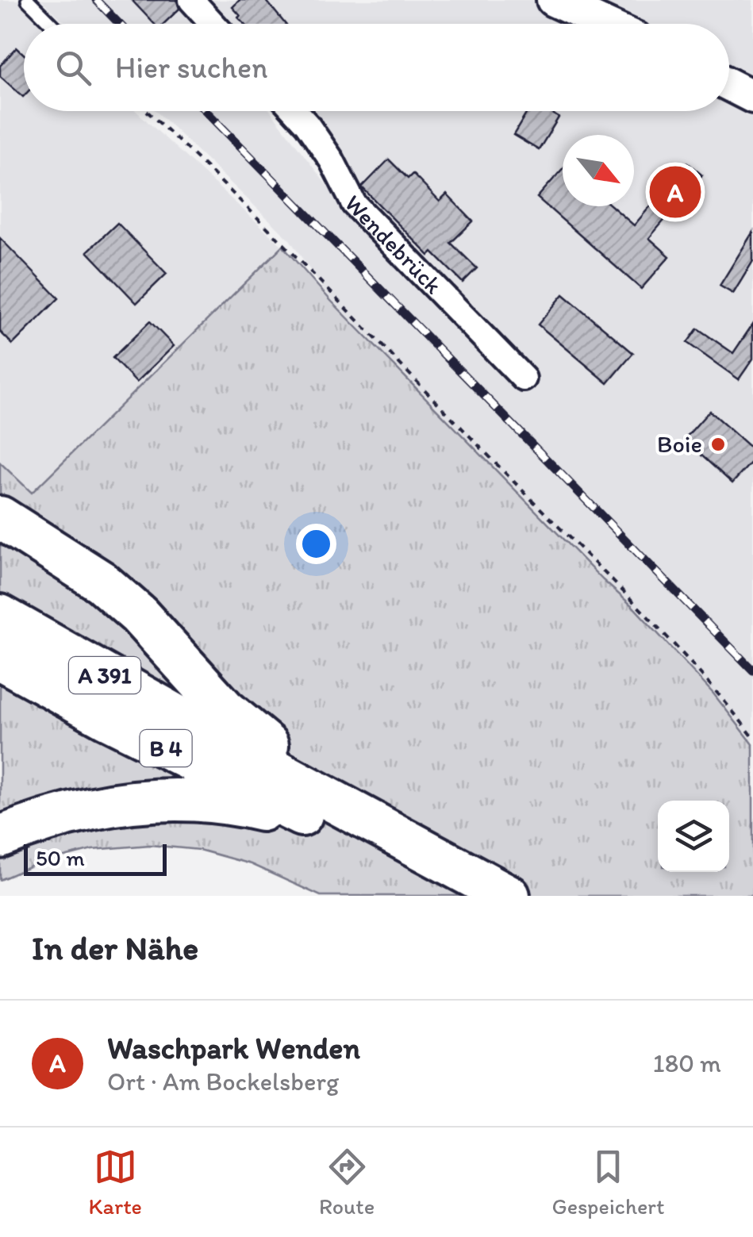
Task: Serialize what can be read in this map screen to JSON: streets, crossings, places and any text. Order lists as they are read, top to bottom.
{
  "streets": {
    "highway": ["A 391", "B 4"],
    "street": ["Wendebrück"]
  },
  "crossings": [
    ["A 391", "B 4"]
  ],
  "places": ["Boie"],
  "scale_bar": "50 m",
  "north": "bottom right",
  "page": {
    "search": "Hier suchen",
    "pins": "A",
    "scale": "50 m",
    "heading": "In der Nähe",
    "list": [
      {
        "mark": "A",
        "name": "Waschpark Wenden",
        "note": "Ort · Am Bockelsberg",
        "value": "180 m"
      }
    ],
    "nav": ["Karte", "Route", "Gespeichert"]
  }
}
